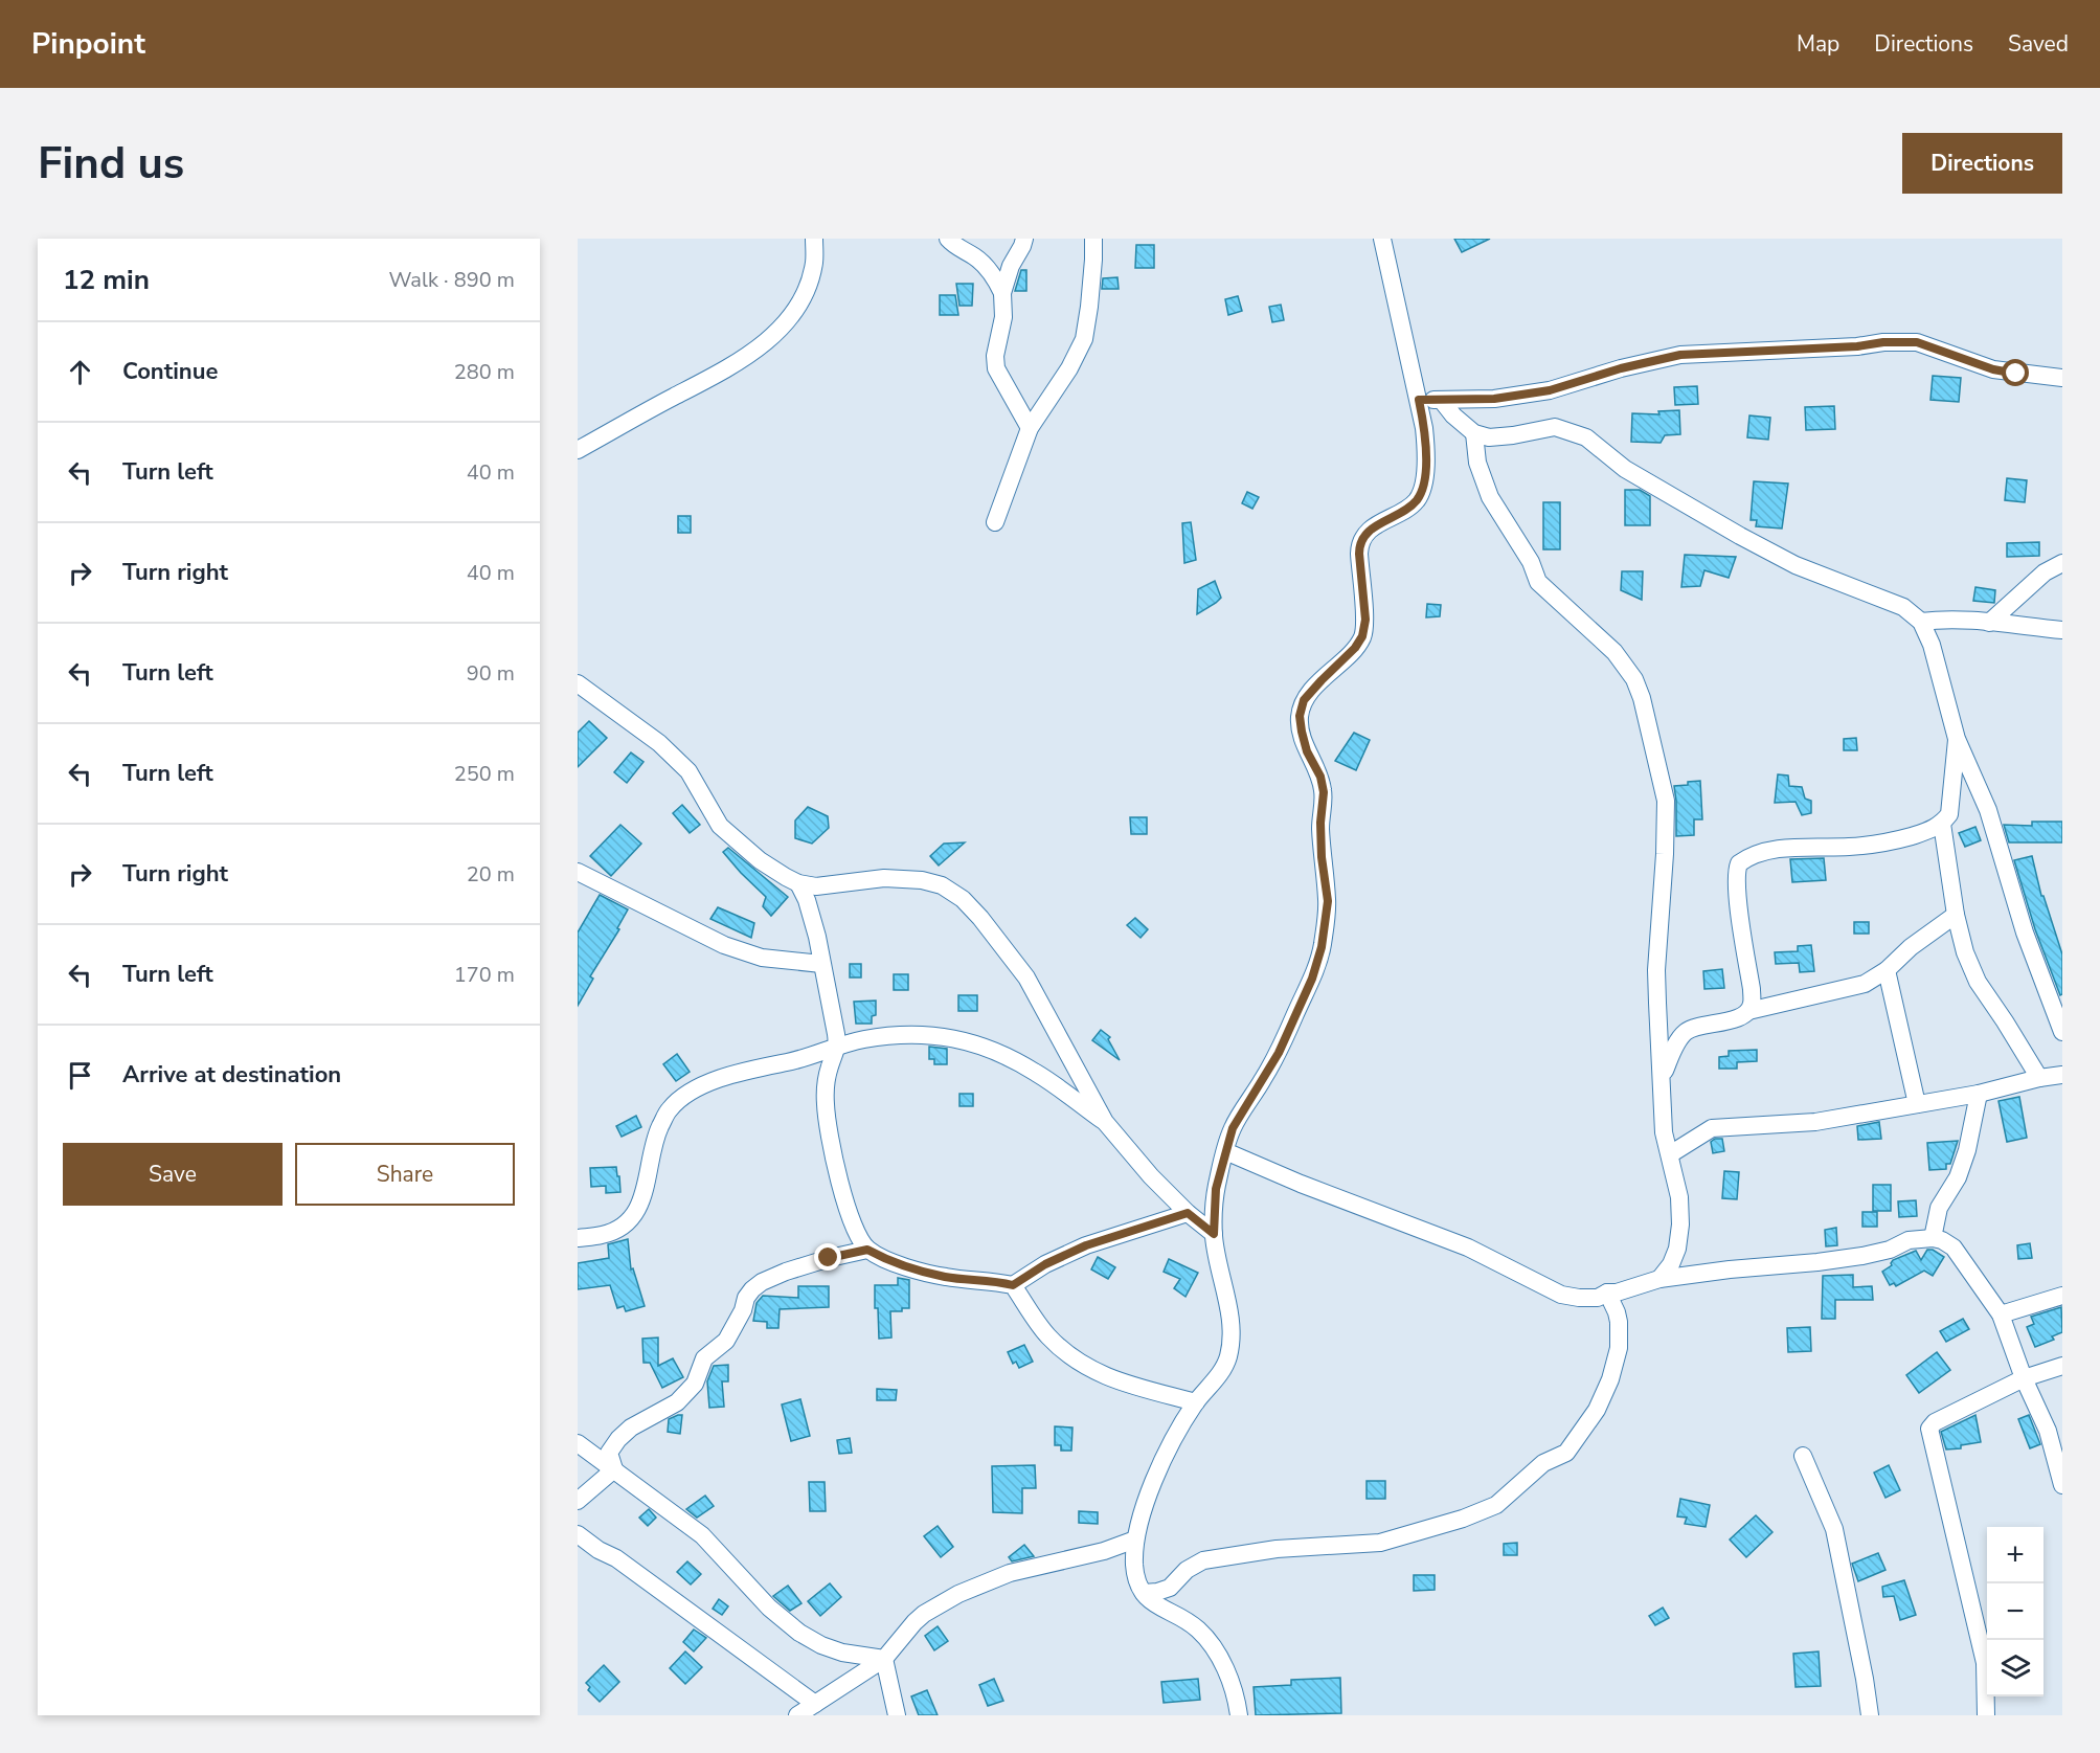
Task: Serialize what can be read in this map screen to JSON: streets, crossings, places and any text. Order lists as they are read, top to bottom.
{
  "page": {
    "header": "Pinpoint",
    "nav": ["Map", "Directions", "Saved"],
    "buttons": [
      "Directions",
      ["Save", "Share"]
    ],
    "title": "Find us",
    "heading": ["12 min", "Walk · 890 m"],
    "list": [
      ["Continue", "280 m"],
      ["Turn left", "40 m"],
      ["Turn right", "40 m"],
      ["Turn left", "90 m"],
      ["Turn left", "250 m"],
      ["Turn right", "20 m"],
      ["Turn left", "170 m"],
      "Arrive at destination"
    ],
    "map_buttons": ["+", "−"]
  }
}
